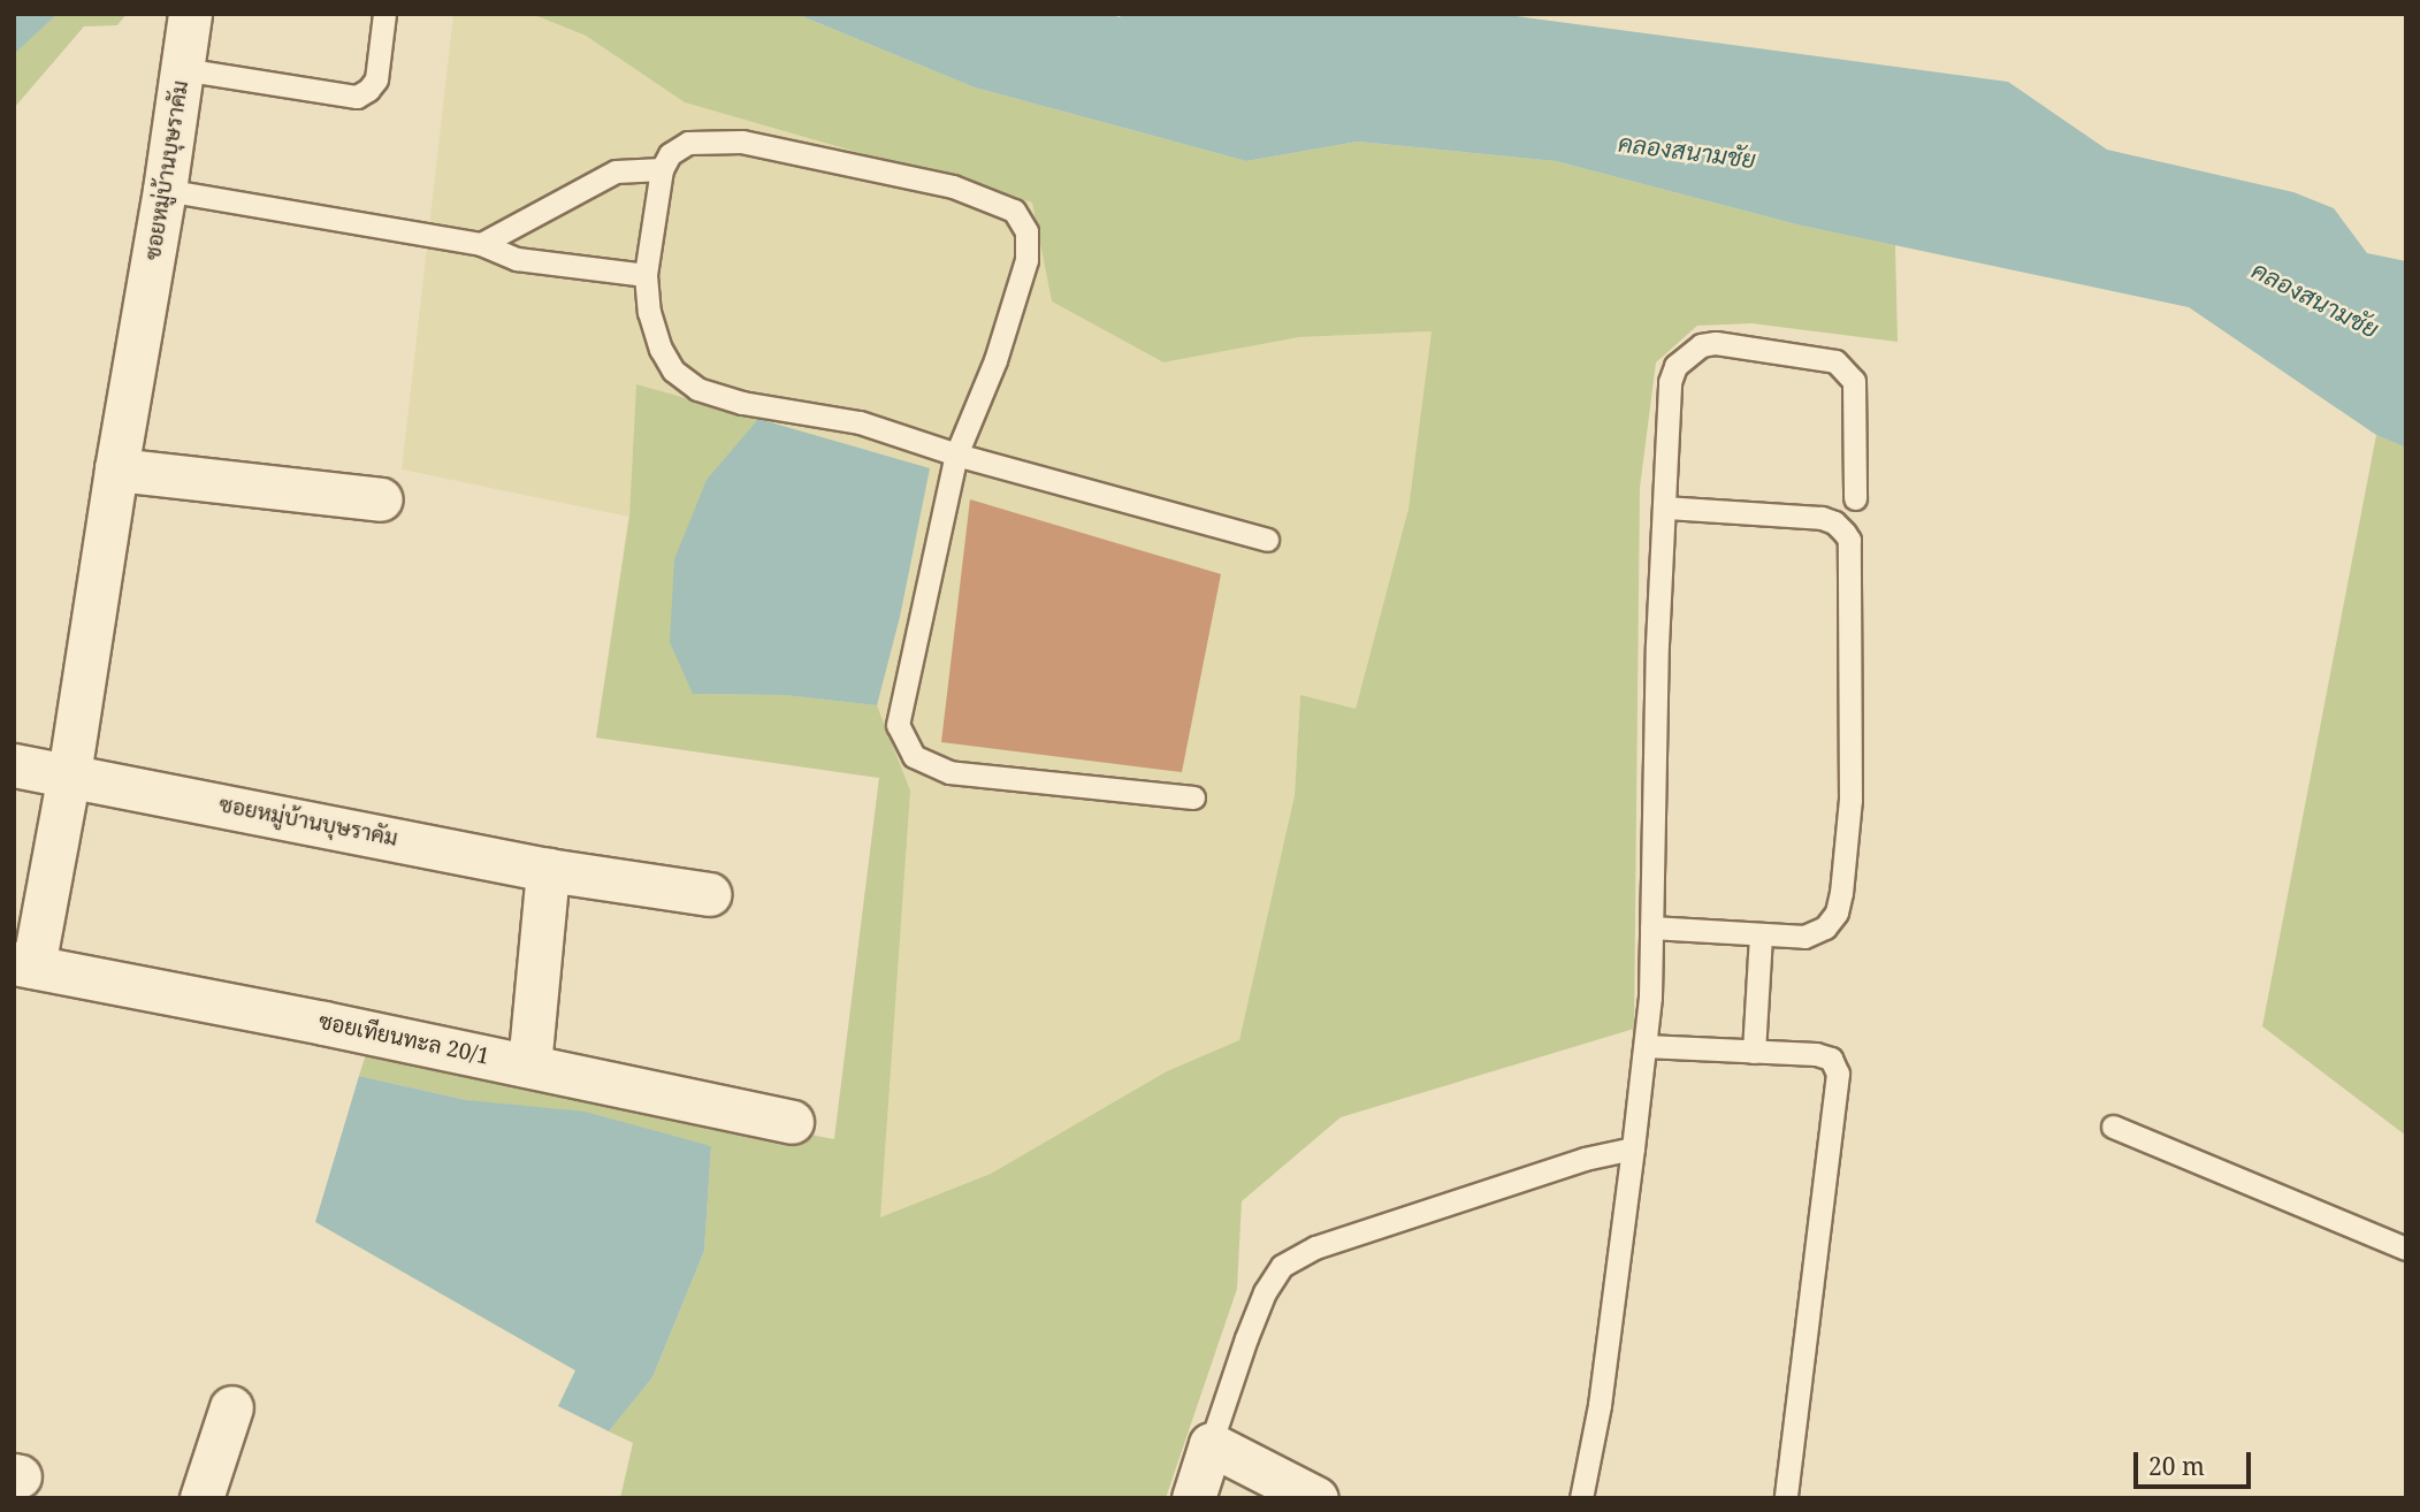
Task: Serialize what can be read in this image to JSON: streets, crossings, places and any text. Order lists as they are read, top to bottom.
{
  "streets": {
    "street": ["ซอยหมู่บ้านบุษราคัม", "ซอยเทียนทะล 20/1"]
  },
  "crossings": [
    ["ซอยหมู่บ้านบุษราคัม", "ซอยเทียนทะล 20/1"]
  ],
  "water": ["คลองสนามชัย"],
  "scale_bar": "20 m"
}
